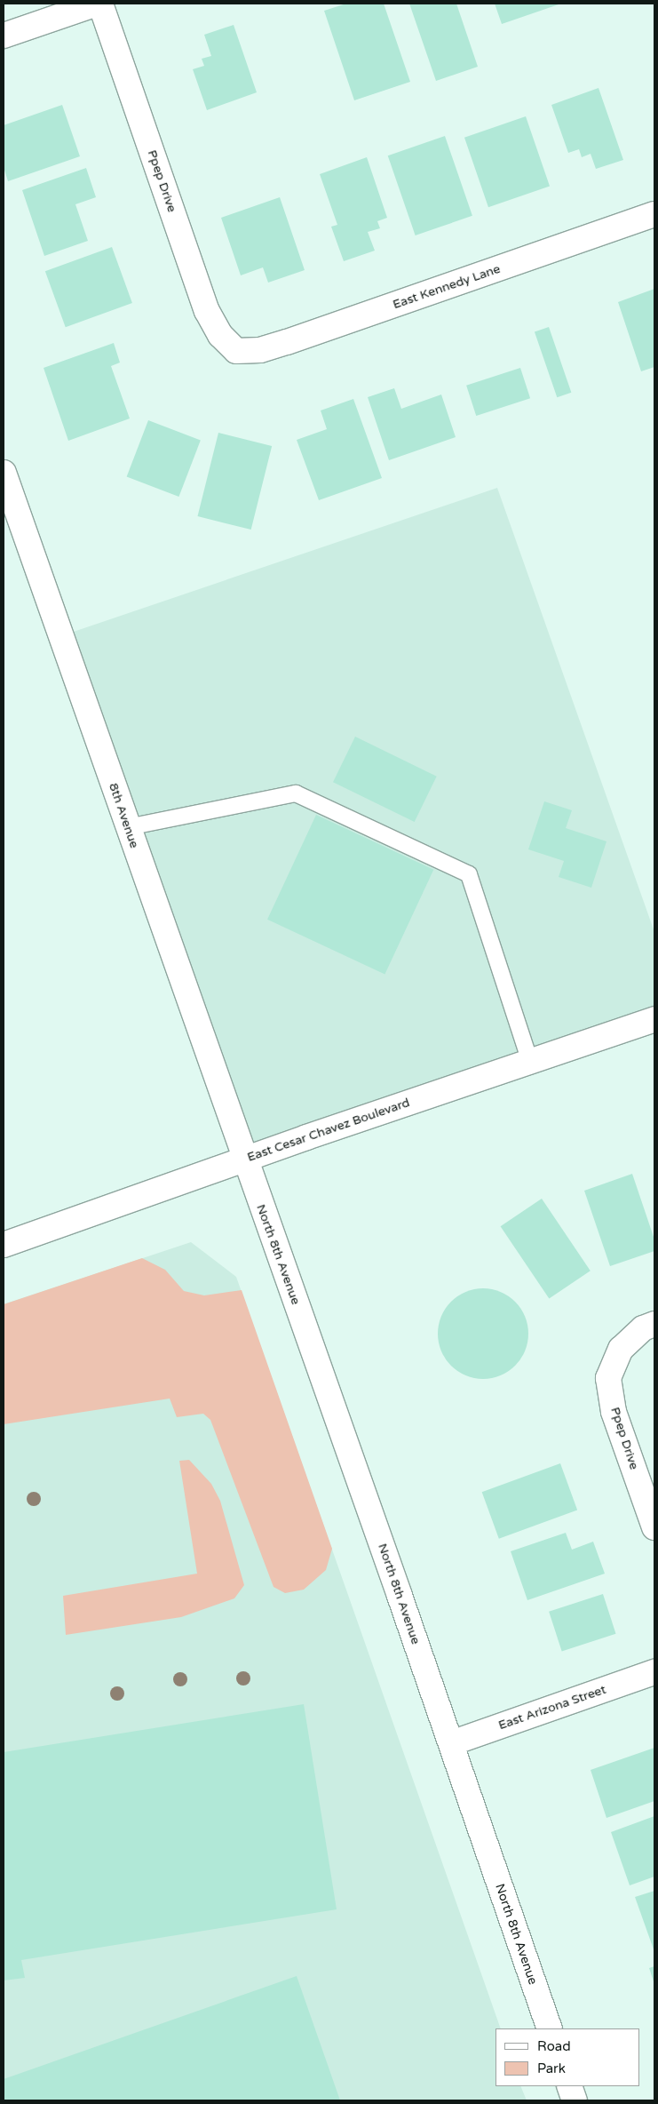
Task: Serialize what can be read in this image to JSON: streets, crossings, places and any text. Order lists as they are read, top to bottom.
{
  "streets": {
    "main road": [
      "Ppep Drive",
      "East Kennedy Lane",
      "8th Avenue",
      "East Cesar Chavez Boulevard",
      "North 8th Avenue",
      "East Arizona Street"
    ]
  },
  "crossings": [
    ["Ppep Drive", "East Kennedy Lane"],
    ["8th Avenue", "East Cesar Chavez Boulevard"],
    ["8th Avenue", "North 8th Avenue"],
    ["East Cesar Chavez Boulevard", "North 8th Avenue"],
    ["North 8th Avenue", "East Arizona Street"]
  ],
  "legend": ["Road", "Park"]
}
